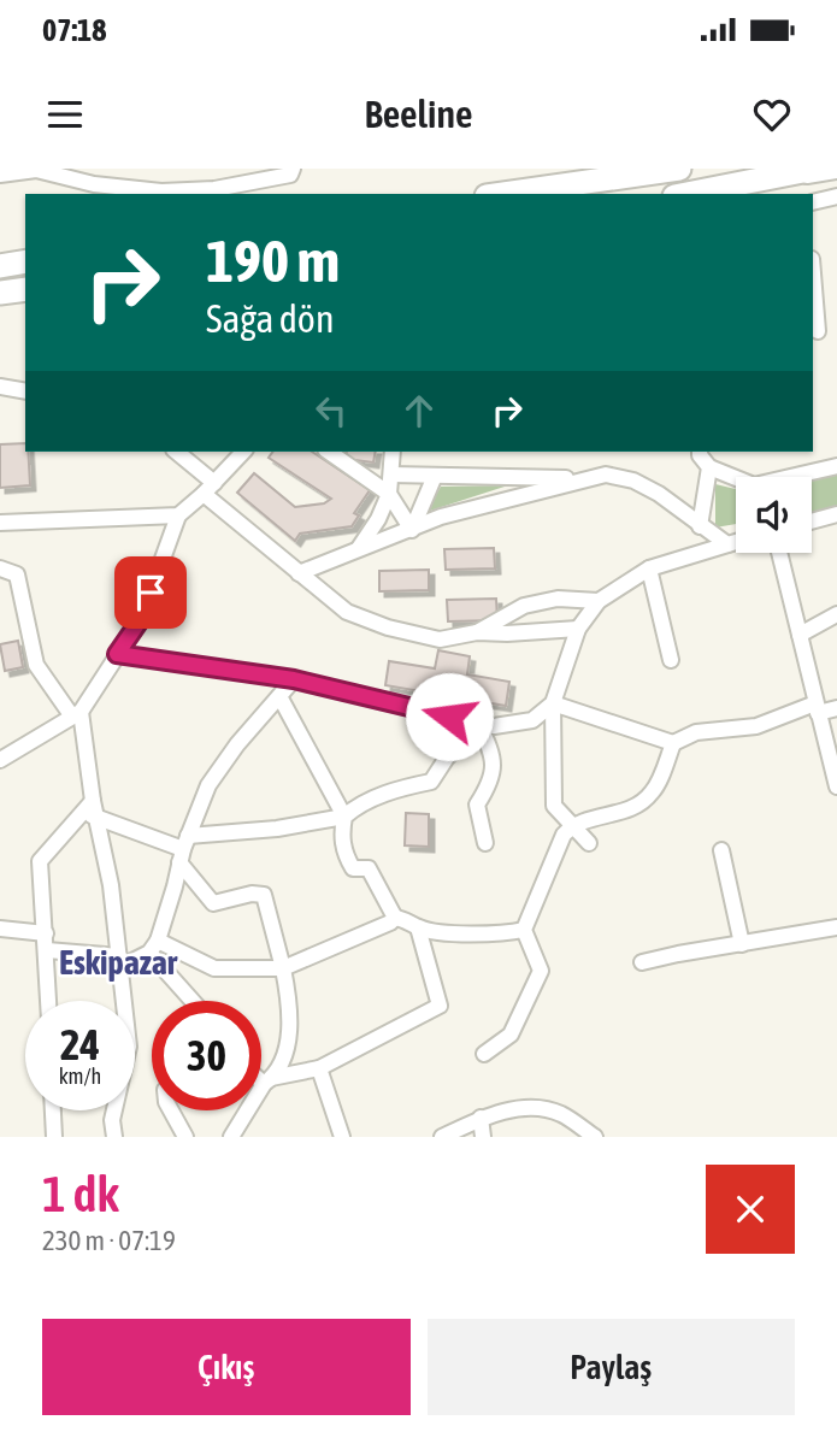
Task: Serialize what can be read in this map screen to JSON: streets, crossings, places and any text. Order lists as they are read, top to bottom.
{
  "districts": ["Eskipazar"],
  "page": {
    "status": "07:18",
    "header": "Beeline",
    "turn": ["190 m", "Sağa dön"],
    "speed": "24 km/h",
    "limit": "30",
    "heading": ["1 dk", "230 m · 07:19"],
    "buttons": ["Çıkış", "Paylaş"]
  }
}
